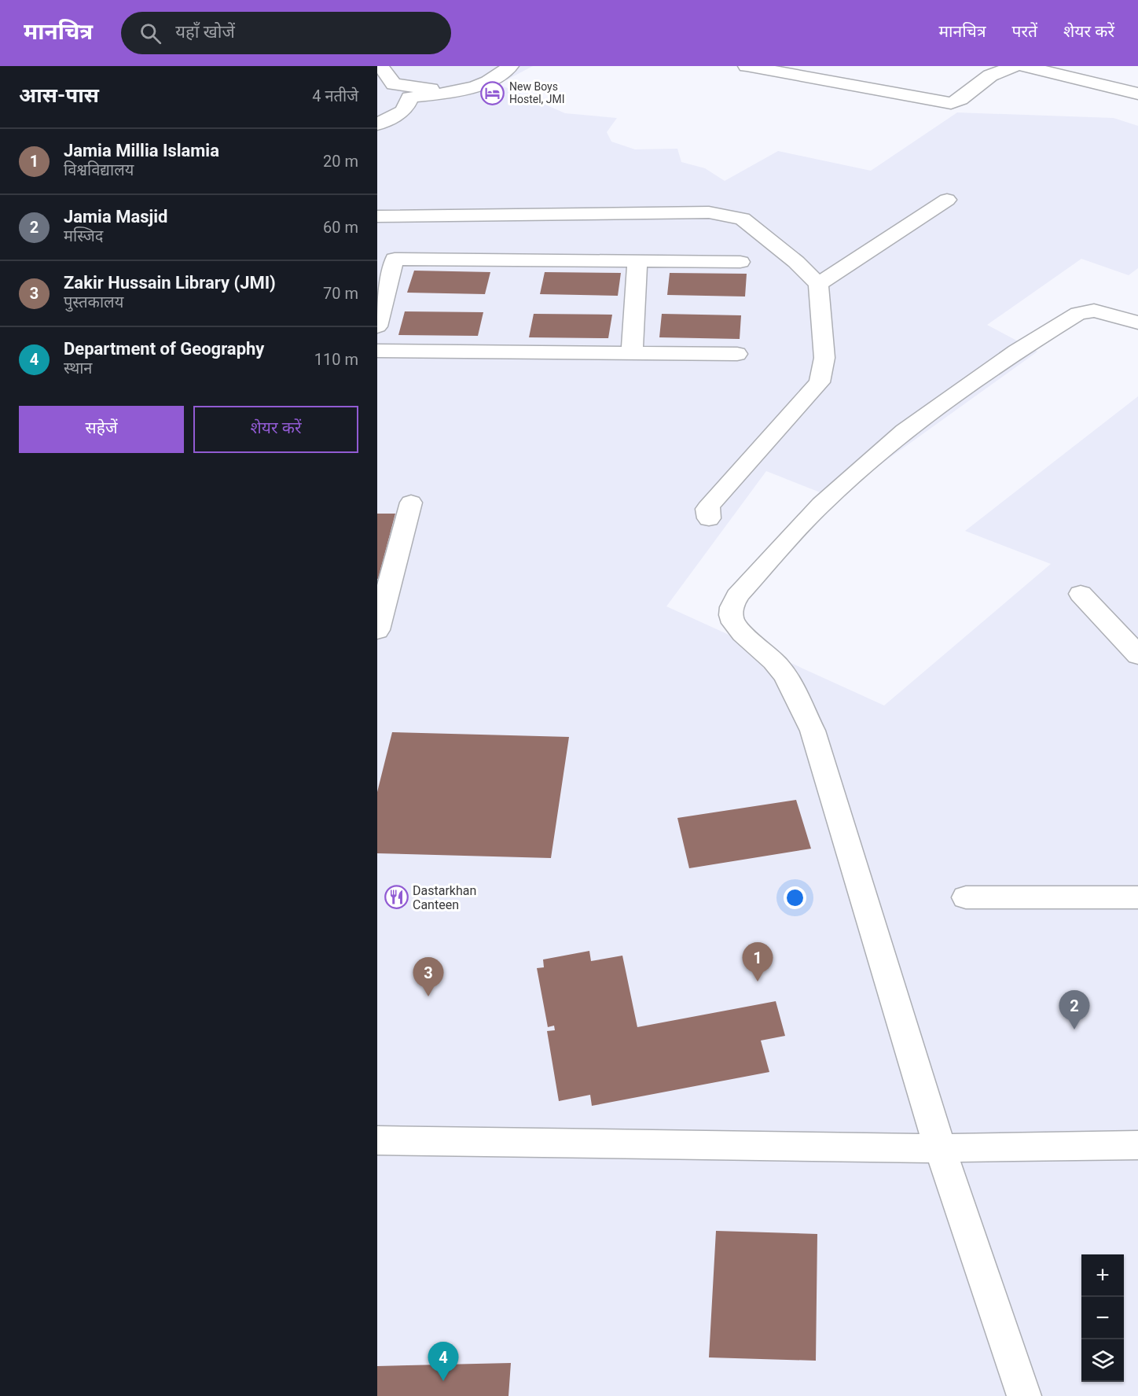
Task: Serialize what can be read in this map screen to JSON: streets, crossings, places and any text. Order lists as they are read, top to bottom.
{
  "places": {
    "hotel": ["New Boys Hostel, JMI"],
    "restaurant": ["Dastarkhan Canteen"]
  },
  "page": {
    "header": "मानचित्र",
    "search": "यहाँ खोजें",
    "nav": ["मानचित्र", "परतें", "शेयर करें"],
    "heading": ["आस-पास", "4 नतीजे"],
    "list": [
      {
        "mark": "1",
        "name": "Jamia Millia Islamia",
        "note": "विश्वविद्यालय",
        "value": "20 m"
      },
      {
        "mark": "2",
        "name": "Jamia Masjid",
        "note": "मस्जिद",
        "value": "60 m"
      },
      {
        "mark": "3",
        "name": "Zakir Hussain Library (JMI)",
        "note": "पुस्तकालय",
        "value": "70 m"
      },
      {
        "mark": "4",
        "name": "Department of Geography",
        "note": "स्थान",
        "value": "110 m"
      }
    ],
    "buttons": ["सहेजें", "शेयर करें"],
    "pins": [
      "1",
      "3",
      "2",
      "4"
    ],
    "map_buttons": ["+", "−"]
  }
}
